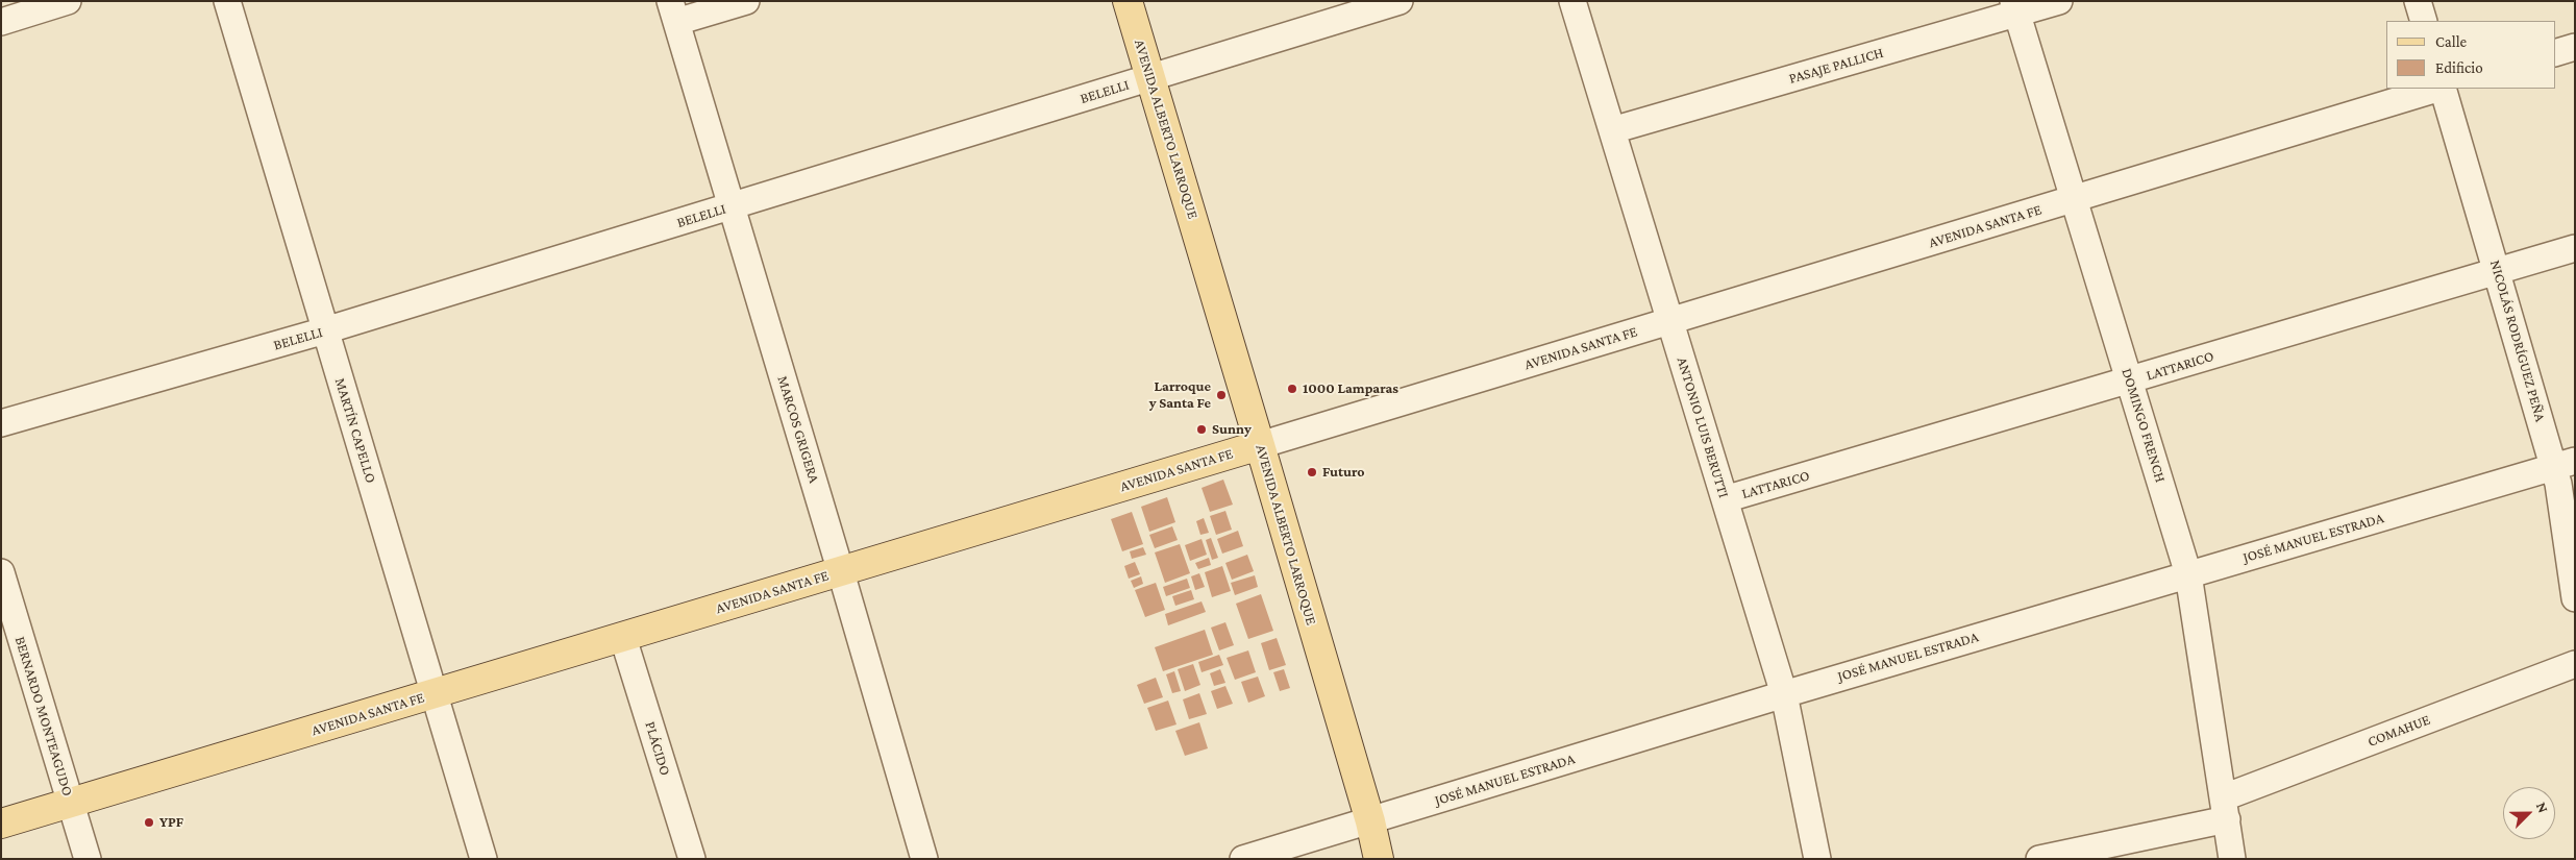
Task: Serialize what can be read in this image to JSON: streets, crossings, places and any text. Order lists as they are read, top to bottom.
{
  "streets": {
    "main road": ["AVENIDA ALBERTO LARROQUE", "AVENIDA SANTA FE"],
    "street": [
      "PASAJE PALLICH",
      "BELELLI",
      "NICOLÁS RODRÍGUEZ PEÑA",
      "LATTARICO",
      "DOMINGO FRENCH",
      "ANTONIO LUIS BERUTTI",
      "MARCOS GRIGERA",
      "MARTÍN CAPELLO",
      "JOSÉ MANUEL ESTRADA",
      "BERNARDO MONTEAGUDO",
      "COMAHUE",
      "PLÁCIDO"
    ]
  },
  "crossings": [
    ["PASAJE PALLICH", "DOMINGO FRENCH"],
    ["PASAJE PALLICH", "ANTONIO LUIS BERUTTI"],
    ["BELELLI", "AVENIDA ALBERTO LARROQUE"],
    ["BELELLI", "MARCOS GRIGERA"],
    ["BELELLI", "MARTÍN CAPELLO"],
    ["AVENIDA ALBERTO LARROQUE", "AVENIDA SANTA FE"],
    ["AVENIDA ALBERTO LARROQUE", "JOSÉ MANUEL ESTRADA"],
    ["AVENIDA SANTA FE", "DOMINGO FRENCH"],
    ["AVENIDA SANTA FE", "ANTONIO LUIS BERUTTI"],
    ["AVENIDA SANTA FE", "MARCOS GRIGERA"],
    ["AVENIDA SANTA FE", "MARTÍN CAPELLO"],
    ["AVENIDA SANTA FE", "BERNARDO MONTEAGUDO"],
    ["AVENIDA SANTA FE", "PLÁCIDO"],
    ["NICOLÁS RODRÍGUEZ PEÑA", "LATTARICO"],
    ["NICOLÁS RODRÍGUEZ PEÑA", "JOSÉ MANUEL ESTRADA"],
    ["LATTARICO", "DOMINGO FRENCH"],
    ["LATTARICO", "ANTONIO LUIS BERUTTI"],
    ["DOMINGO FRENCH", "JOSÉ MANUEL ESTRADA"],
    ["DOMINGO FRENCH", "COMAHUE"],
    ["ANTONIO LUIS BERUTTI", "JOSÉ MANUEL ESTRADA"]
  ],
  "places": [
    "1000 Lamparas",
    "Larroque y Santa Fe",
    "Sunny",
    "Futuro",
    "YPF"
  ],
  "legend": ["Calle", "Edificio"],
  "north": "top right"
}
